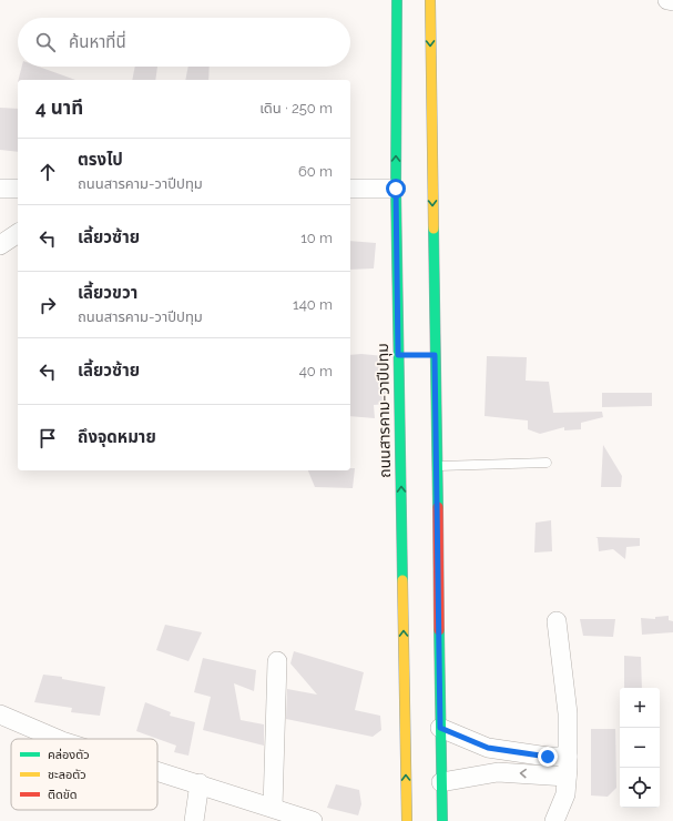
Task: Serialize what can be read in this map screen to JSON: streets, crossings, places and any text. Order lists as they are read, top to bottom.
{
  "streets": {
    "main road": ["ถนนสารคาม-วาปีปทุม"]
  },
  "legend": ["คล่องตัว", "ชะลอตัว", "ติดขัด"],
  "page": {
    "search": "ค้นหาที่นี่",
    "heading": ["4 นาที", "เดิน · 250 m"],
    "list": [
      ["ตรงไป", "ถนนสารคาม-วาปีปทุม", "60 m"],
      ["เลี้ยวซ้าย", "10 m"],
      ["เลี้ยวขวา", "ถนนสารคาม-วาปีปทุม", "140 m"],
      ["เลี้ยวซ้าย", "40 m"],
      "ถึงจุดหมาย"
    ],
    "map_buttons": ["+", "−"]
  }
}
